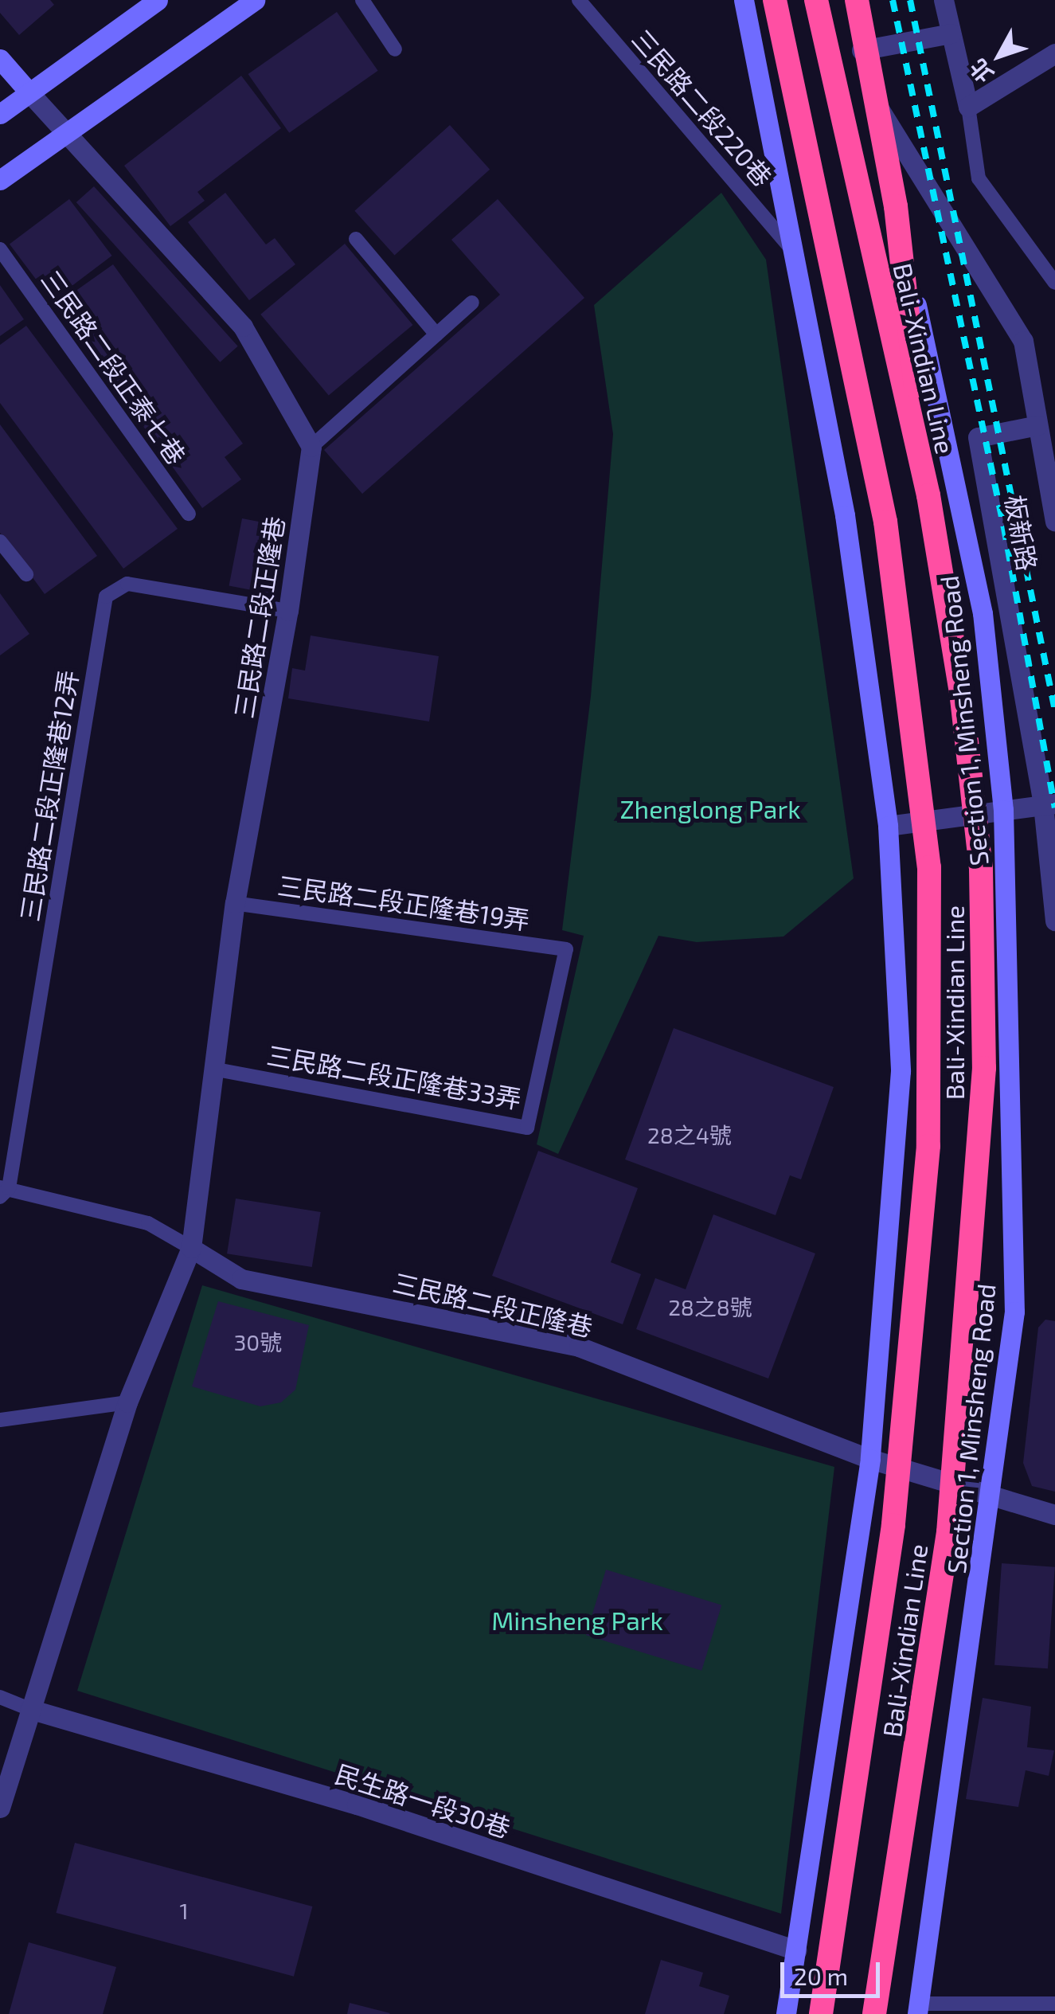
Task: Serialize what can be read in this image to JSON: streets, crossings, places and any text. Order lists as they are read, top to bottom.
{
  "streets": {
    "highway": ["Bali-Xindian Line"],
    "main road": ["Section 1, Minsheng Road"],
    "street": ["板新路", "三民路二段正隆巷", "民生路一段30巷"],
    "lane": [
      "三民路二段220巷",
      "三民路二段正泰七巷",
      "三民路二段正隆巷12弄",
      "三民路二段正隆巷19弄",
      "三民路二段正隆巷33弄"
    ]
  },
  "crossings": [
    ["板新路", "Section 1, Minsheng Road"],
    ["三民路二段正隆巷", "Section 1, Minsheng Road"],
    ["三民路二段正隆巷", "三民路二段正隆巷12弄"],
    ["三民路二段正隆巷", "三民路二段正隆巷19弄"],
    ["三民路二段正隆巷", "三民路二段正隆巷33弄"],
    ["三民路二段正隆巷", "民生路一段30巷"],
    ["三民路二段正隆巷19弄", "三民路二段正隆巷33弄"]
  ],
  "parks": ["Zhenglong Park", "Minsheng Park"],
  "house_numbers": [
    "28之4號",
    "28之8號",
    "30號",
    "1"
  ],
  "scale_bar": "20 m",
  "north": "bottom left"
}
